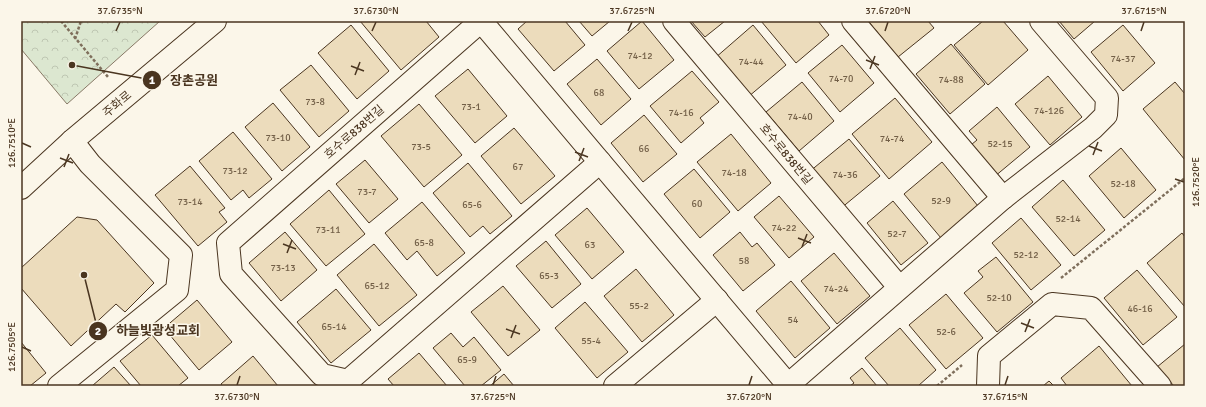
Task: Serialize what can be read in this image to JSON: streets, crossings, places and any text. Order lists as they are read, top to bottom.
{
  "streets": {
    "street": ["주화로", "호수로838번길"]
  },
  "places": ["장촌공원", "하늘빛광성교회"],
  "house_numbers": [
    "74-12",
    "74-37",
    "74-44",
    "74-70",
    "74-88",
    "68",
    "73-8",
    "73-1",
    "74-126",
    "74-16",
    "74-40",
    "73-10",
    "74-74",
    "52-15",
    "73-5",
    "66",
    "67",
    "73-12",
    "74-18",
    "74-36",
    "52-18",
    "73-7",
    "52-9",
    "73-14",
    "60",
    "65-6",
    "52-14",
    "74-22",
    "73-11",
    "52-7",
    "65-8",
    "63",
    "52-12",
    "58",
    "73-13",
    "65-3",
    "65-12",
    "74-24",
    "52-10",
    "55-2",
    "46-16",
    "54",
    "65-14",
    "52-6",
    "55-4",
    "65-9"
  ],
  "coordinates": [
    "37.6735°N",
    "37.6730°N",
    "37.6725°N",
    "37.6720°N",
    "37.6715°N",
    "126.7510°E",
    "126.7520°E",
    "126.7505°E"
  ]
}
